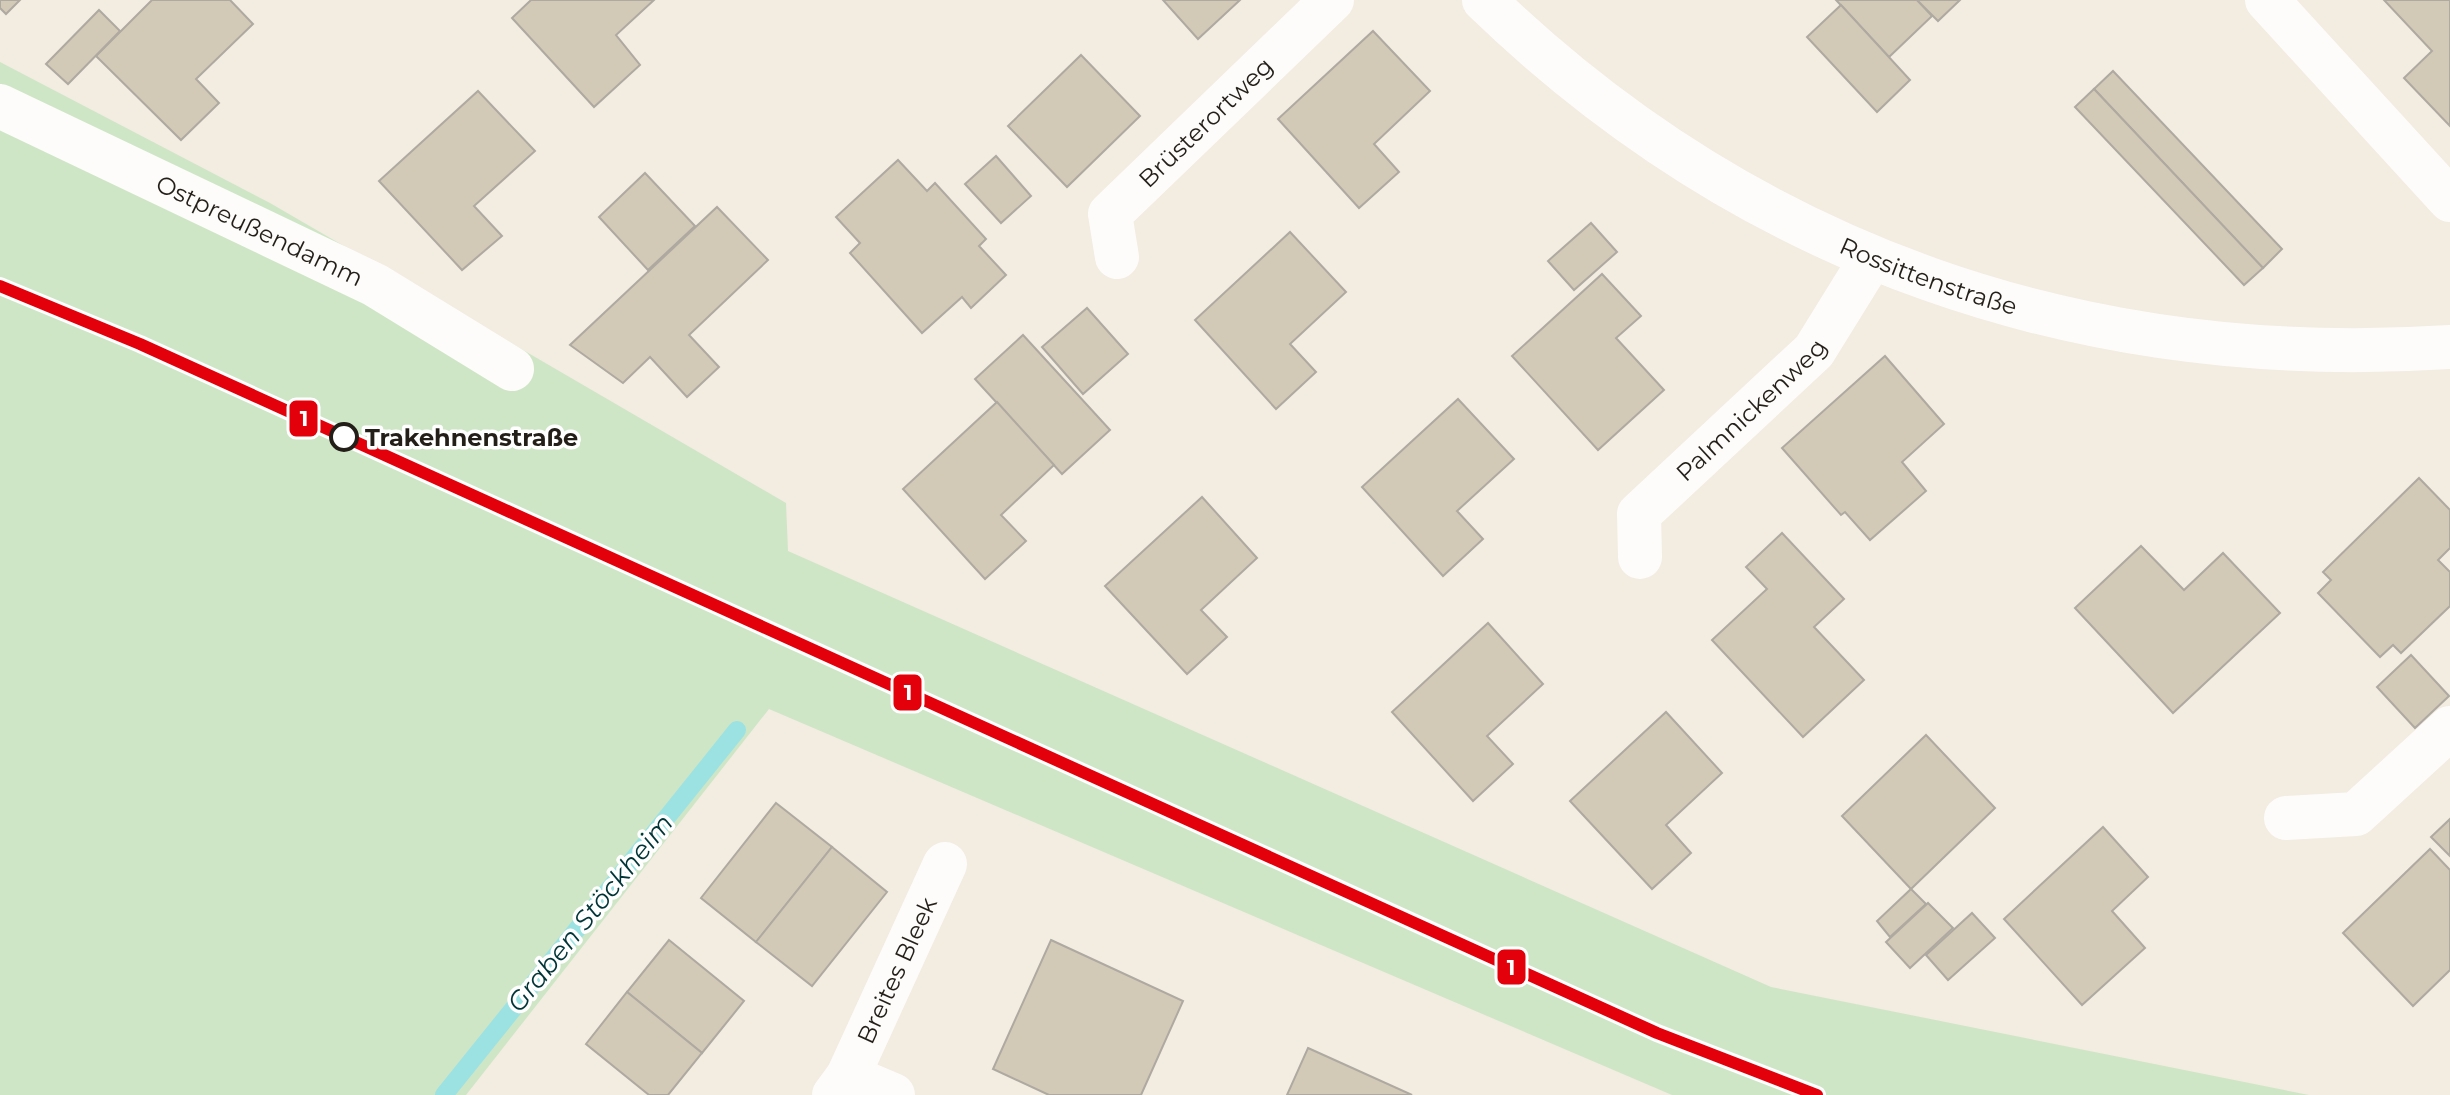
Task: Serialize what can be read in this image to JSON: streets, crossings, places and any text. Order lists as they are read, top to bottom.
{
  "streets": {
    "street": [
      "Brüsterortweg",
      "Ostpreußendamm",
      "Rossittenstraße",
      "Palmnickenweg",
      "Breites Bleek"
    ]
  },
  "crossings": [
    ["Rossittenstraße", "Palmnickenweg"]
  ],
  "water": ["Graben Stöckheim"],
  "places": ["Trakehnenstraße"],
  "lines": ["transit line 1"]
}
